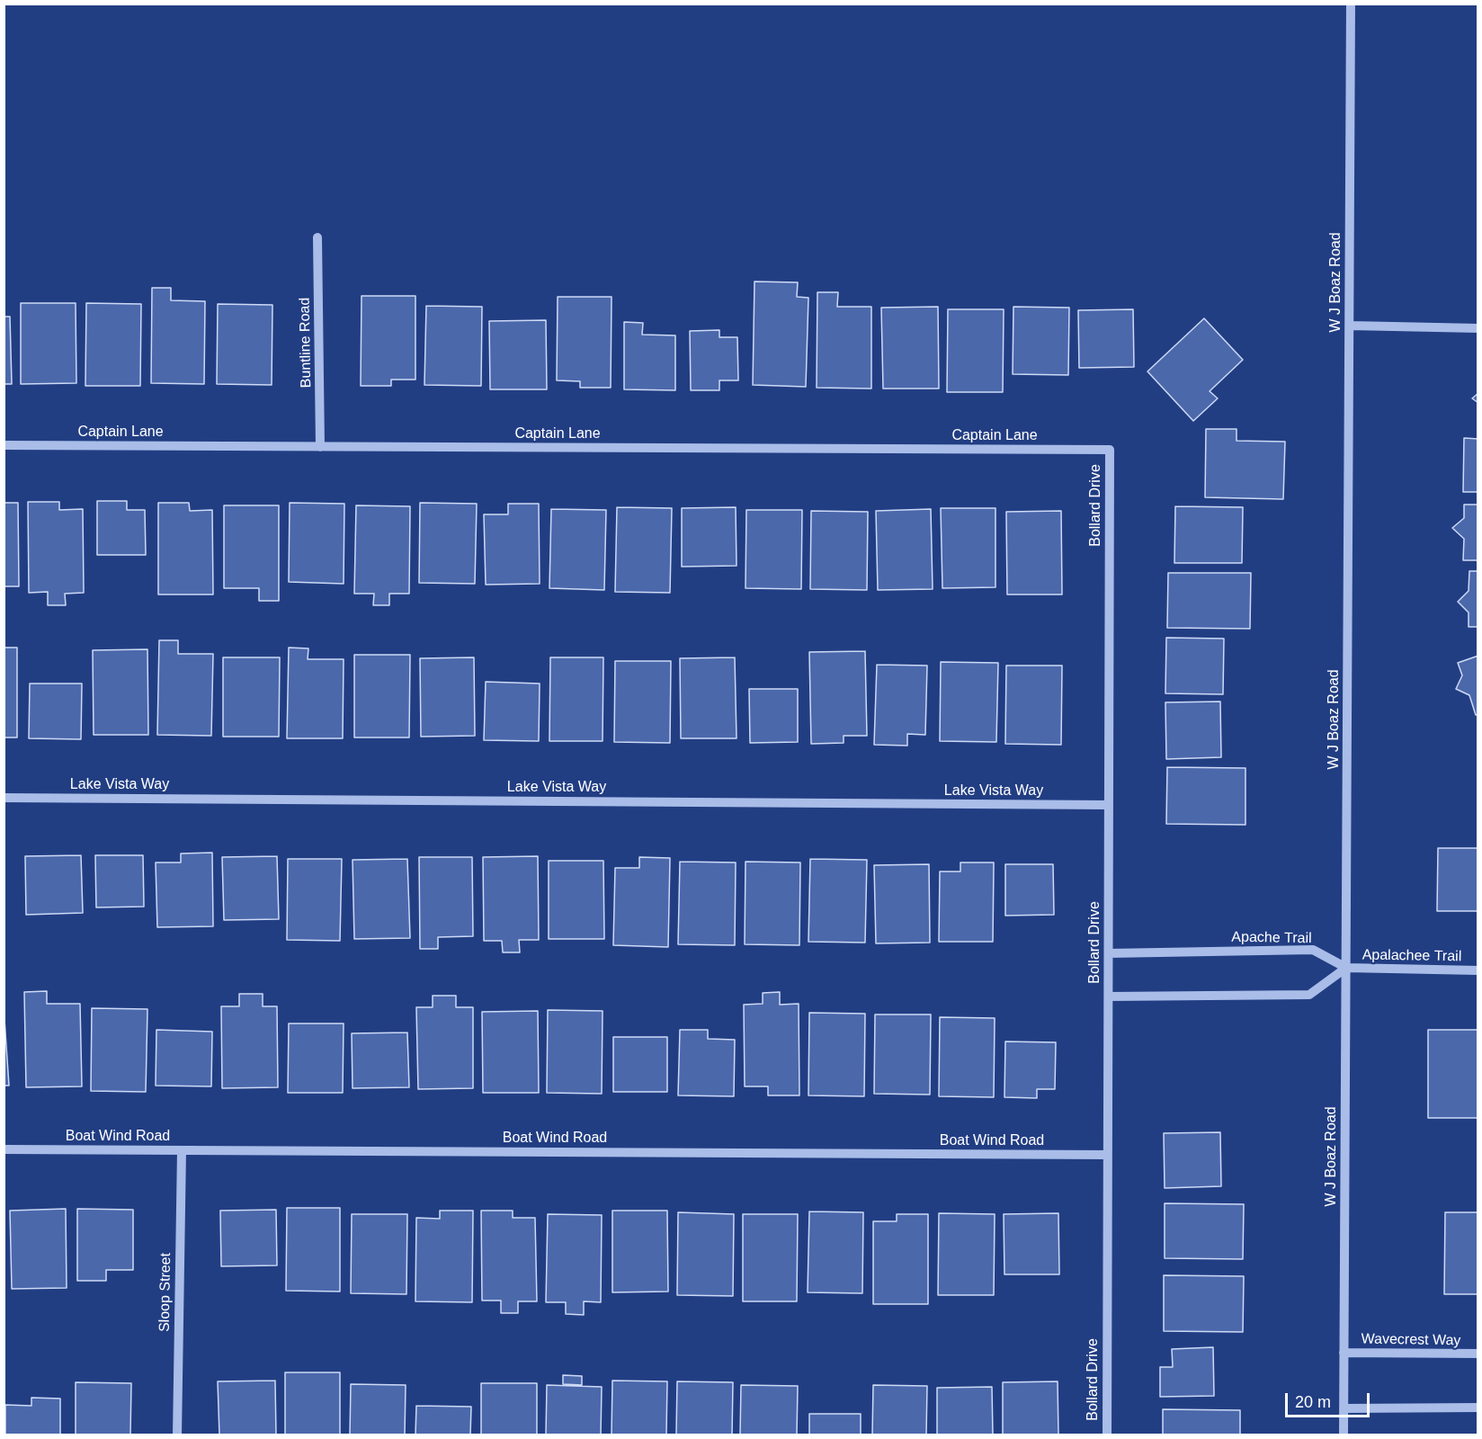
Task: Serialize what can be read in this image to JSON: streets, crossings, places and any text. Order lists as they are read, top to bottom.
{
  "streets": {
    "street": [
      "W J Boaz Road",
      "Buntline Road",
      "Captain Lane",
      "Bollard Drive",
      "Lake Vista Way",
      "Apache Trail",
      "Apalachee Trail",
      "Boat Wind Road",
      "Sloop Street",
      "Wavecrest Way"
    ]
  },
  "crossings": [
    ["W J Boaz Road", "Apache Trail"],
    ["W J Boaz Road", "Apalachee Trail"],
    ["W J Boaz Road", "Wavecrest Way"],
    ["Buntline Road", "Captain Lane"],
    ["Captain Lane", "Bollard Drive"],
    ["Bollard Drive", "Lake Vista Way"],
    ["Bollard Drive", "Apache Trail"],
    ["Bollard Drive", "Boat Wind Road"],
    ["Apache Trail", "Apalachee Trail"],
    ["Boat Wind Road", "Sloop Street"]
  ],
  "scale_bar": "20 m"
}
